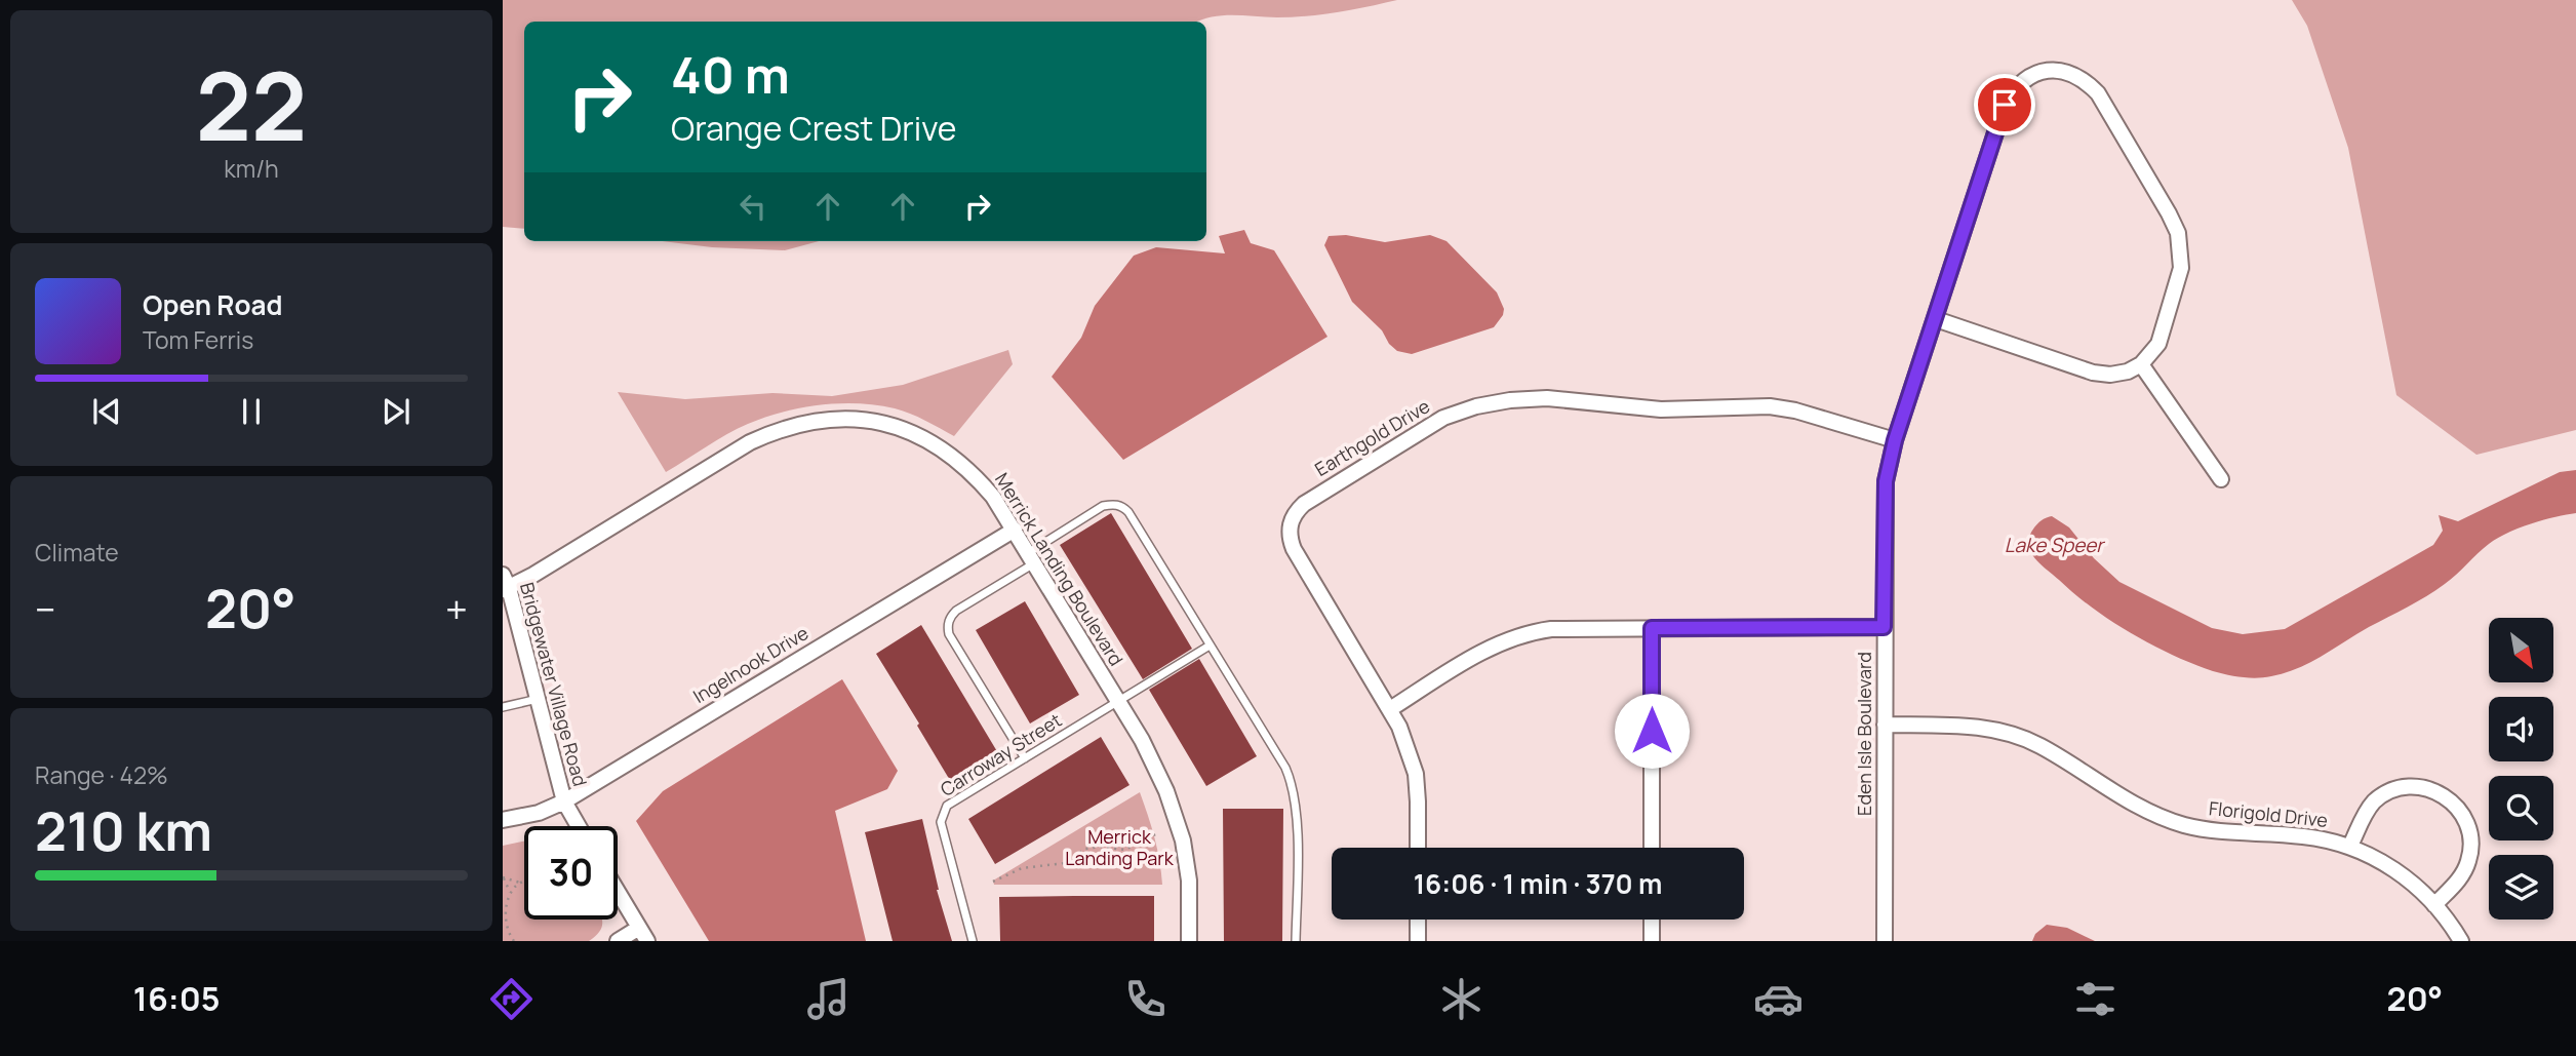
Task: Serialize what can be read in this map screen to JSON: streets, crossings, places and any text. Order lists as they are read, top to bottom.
{
  "streets": {
    "street": [
      "Earthgold Drive",
      "Merrick Landing Boulevard",
      "Ingelnook Drive",
      "Bridgewater Village Road",
      "Eden Isle Boulevard",
      "Florigold Drive"
    ],
    "lane": ["Carroway Street"]
  },
  "crossings": [
    ["Earthgold Drive", "Eden Isle Boulevard"],
    ["Merrick Landing Boulevard", "Ingelnook Drive"],
    ["Merrick Landing Boulevard", "Bridgewater Village Road"],
    ["Merrick Landing Boulevard", "Carroway Street"],
    ["Ingelnook Drive", "Bridgewater Village Road"],
    ["Eden Isle Boulevard", "Florigold Drive"]
  ],
  "water": ["Lake Speer"],
  "parks": ["Merrick Landing Park"],
  "north": "bottom right",
  "page": {
    "tile": [
      ["22", "km/h"],
      "Climate",
      ["Range · 42%", "210 km"]
    ],
    "turn": ["40 m", "Orange Crest Drive"],
    "song": ["Open Road", "Tom Ferris"],
    "heat": ["−", "20°", "+"],
    "limit": "30",
    "trip": "16:06 · 1 min · 370 m",
    "tabs": ["16:05", "20°"]
  }
}
